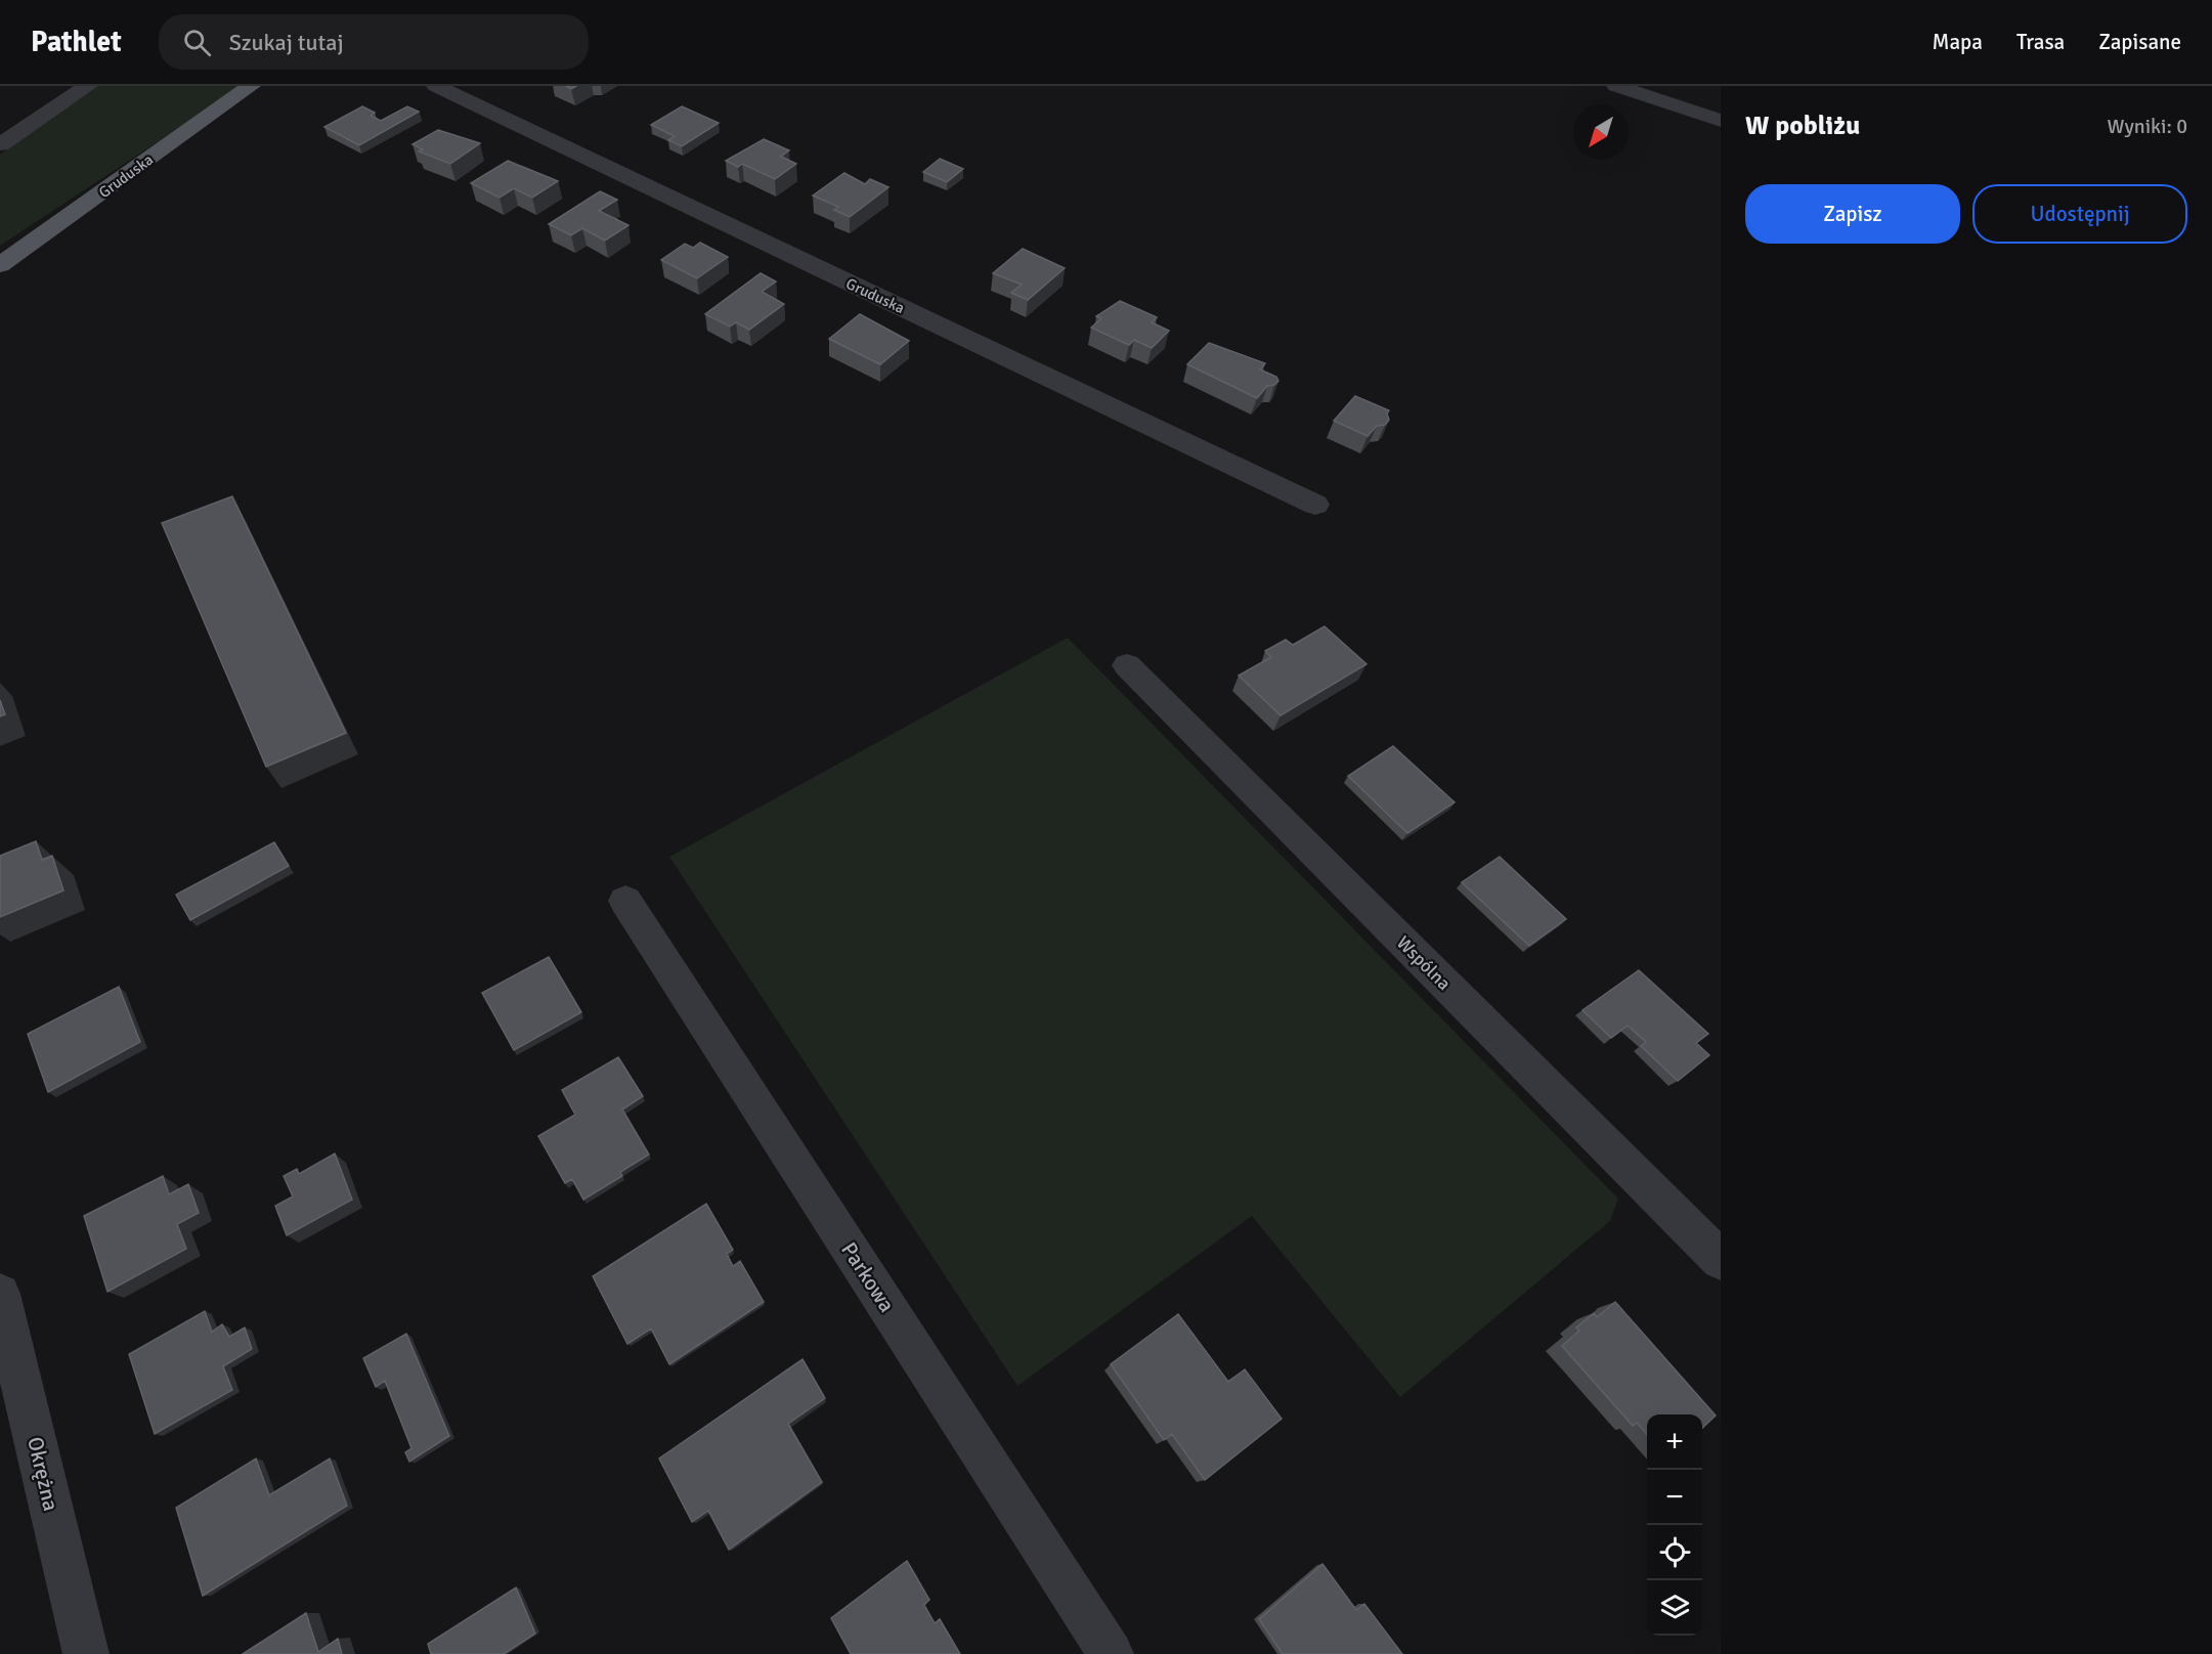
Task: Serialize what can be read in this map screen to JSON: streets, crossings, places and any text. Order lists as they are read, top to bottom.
{
  "streets": {
    "main road": ["Gruduska"],
    "street": ["Wspólna", "Parkowa", "Okrężna"]
  },
  "north": "bottom left",
  "page": {
    "header": "Pathlet",
    "search": "Szukaj tutaj",
    "nav": ["Mapa", "Trasa", "Zapisane"],
    "heading": ["W pobliżu", "Wyniki: 0"],
    "buttons": ["Zapisz", "Udostępnij"],
    "map_buttons": ["+", "−"]
  }
}
